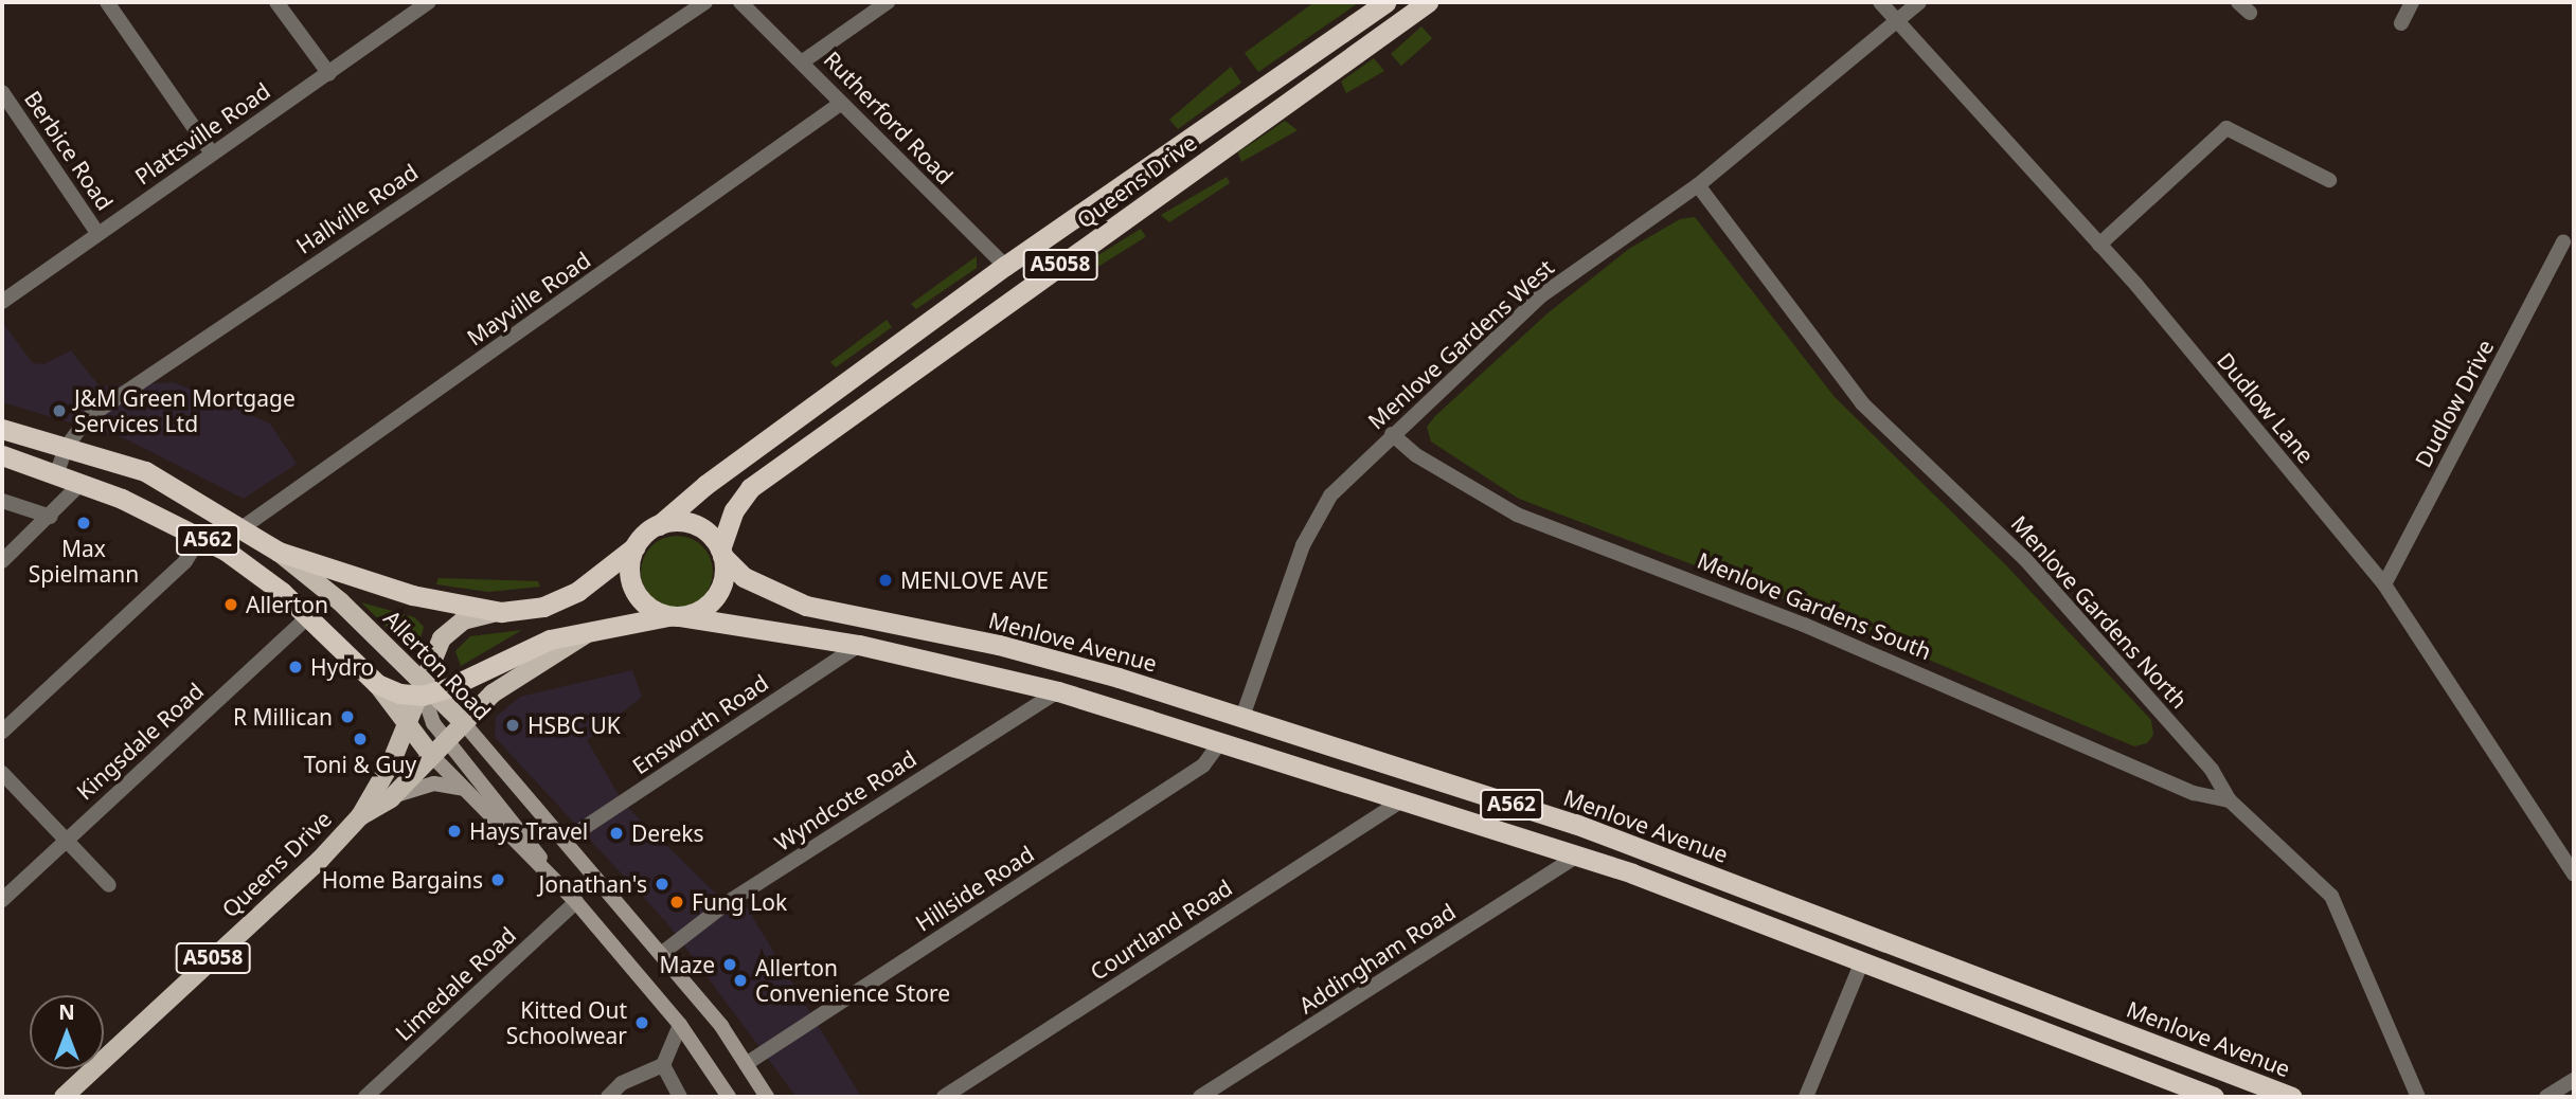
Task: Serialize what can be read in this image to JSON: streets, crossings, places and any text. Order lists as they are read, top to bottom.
{
  "streets": {
    "highway": [
      "Queens Drive",
      "A5058",
      "A562",
      "Menlove Avenue",
      "Allerton Road"
    ],
    "street": [
      "Rutherford Road",
      "Plattsville Road",
      "Berbice Road",
      "Hallville Road",
      "Mayville Road",
      "Menlove Gardens West",
      "Dudlow Drive",
      "Dudlow Lane",
      "Menlove Gardens South",
      "Menlove Gardens North",
      "Ensworth Road",
      "Kingsdale Road",
      "Wyndcote Road",
      "Hillside Road",
      "Courtland Road",
      "Addingham Road",
      "Limedale Road"
    ]
  },
  "crossings": [
    ["Rutherford Road", "Queens Drive"],
    ["Rutherford Road", "Mayville Road"],
    ["Plattsville Road", "Berbice Road"],
    ["Queens Drive", "A562"],
    ["Queens Drive", "Menlove Avenue"],
    ["Queens Drive", "Allerton Road"],
    ["Hallville Road", "A562"],
    ["Hallville Road", "Allerton Road"],
    ["Mayville Road", "Allerton Road"],
    ["Menlove Gardens West", "Dudlow Lane"],
    ["Menlove Gardens West", "Menlove Gardens South"],
    ["Menlove Gardens West", "Menlove Gardens North"],
    ["Menlove Gardens West", "Menlove Avenue"],
    ["Dudlow Drive", "Dudlow Lane"],
    ["A562", "Menlove Avenue"],
    ["A562", "Allerton Road"],
    ["A562", "Ensworth Road"],
    ["A562", "Kingsdale Road"],
    ["A562", "Wyndcote Road"],
    ["A562", "Hillside Road"],
    ["A562", "Courtland Road"],
    ["A562", "Addingham Road"],
    ["Menlove Gardens South", "Menlove Gardens North"],
    ["Allerton Road", "Ensworth Road"],
    ["Allerton Road", "Wyndcote Road"],
    ["Allerton Road", "Hillside Road"]
  ],
  "places": [
    "J&M Green Mortgage Services Ltd",
    "Max Spielmann",
    "MENLOVE AVE",
    "Allerton",
    "Hydro",
    "R Millican",
    "HSBC UK",
    "Toni & Guy",
    "Hays Travel",
    "Dereks",
    "Home Bargains",
    "Jonathan's",
    "Fung Lok",
    "Maze",
    "Allerton Convenience Store",
    "Kitted Out Schoolwear"
  ],
  "north": "top"
}
